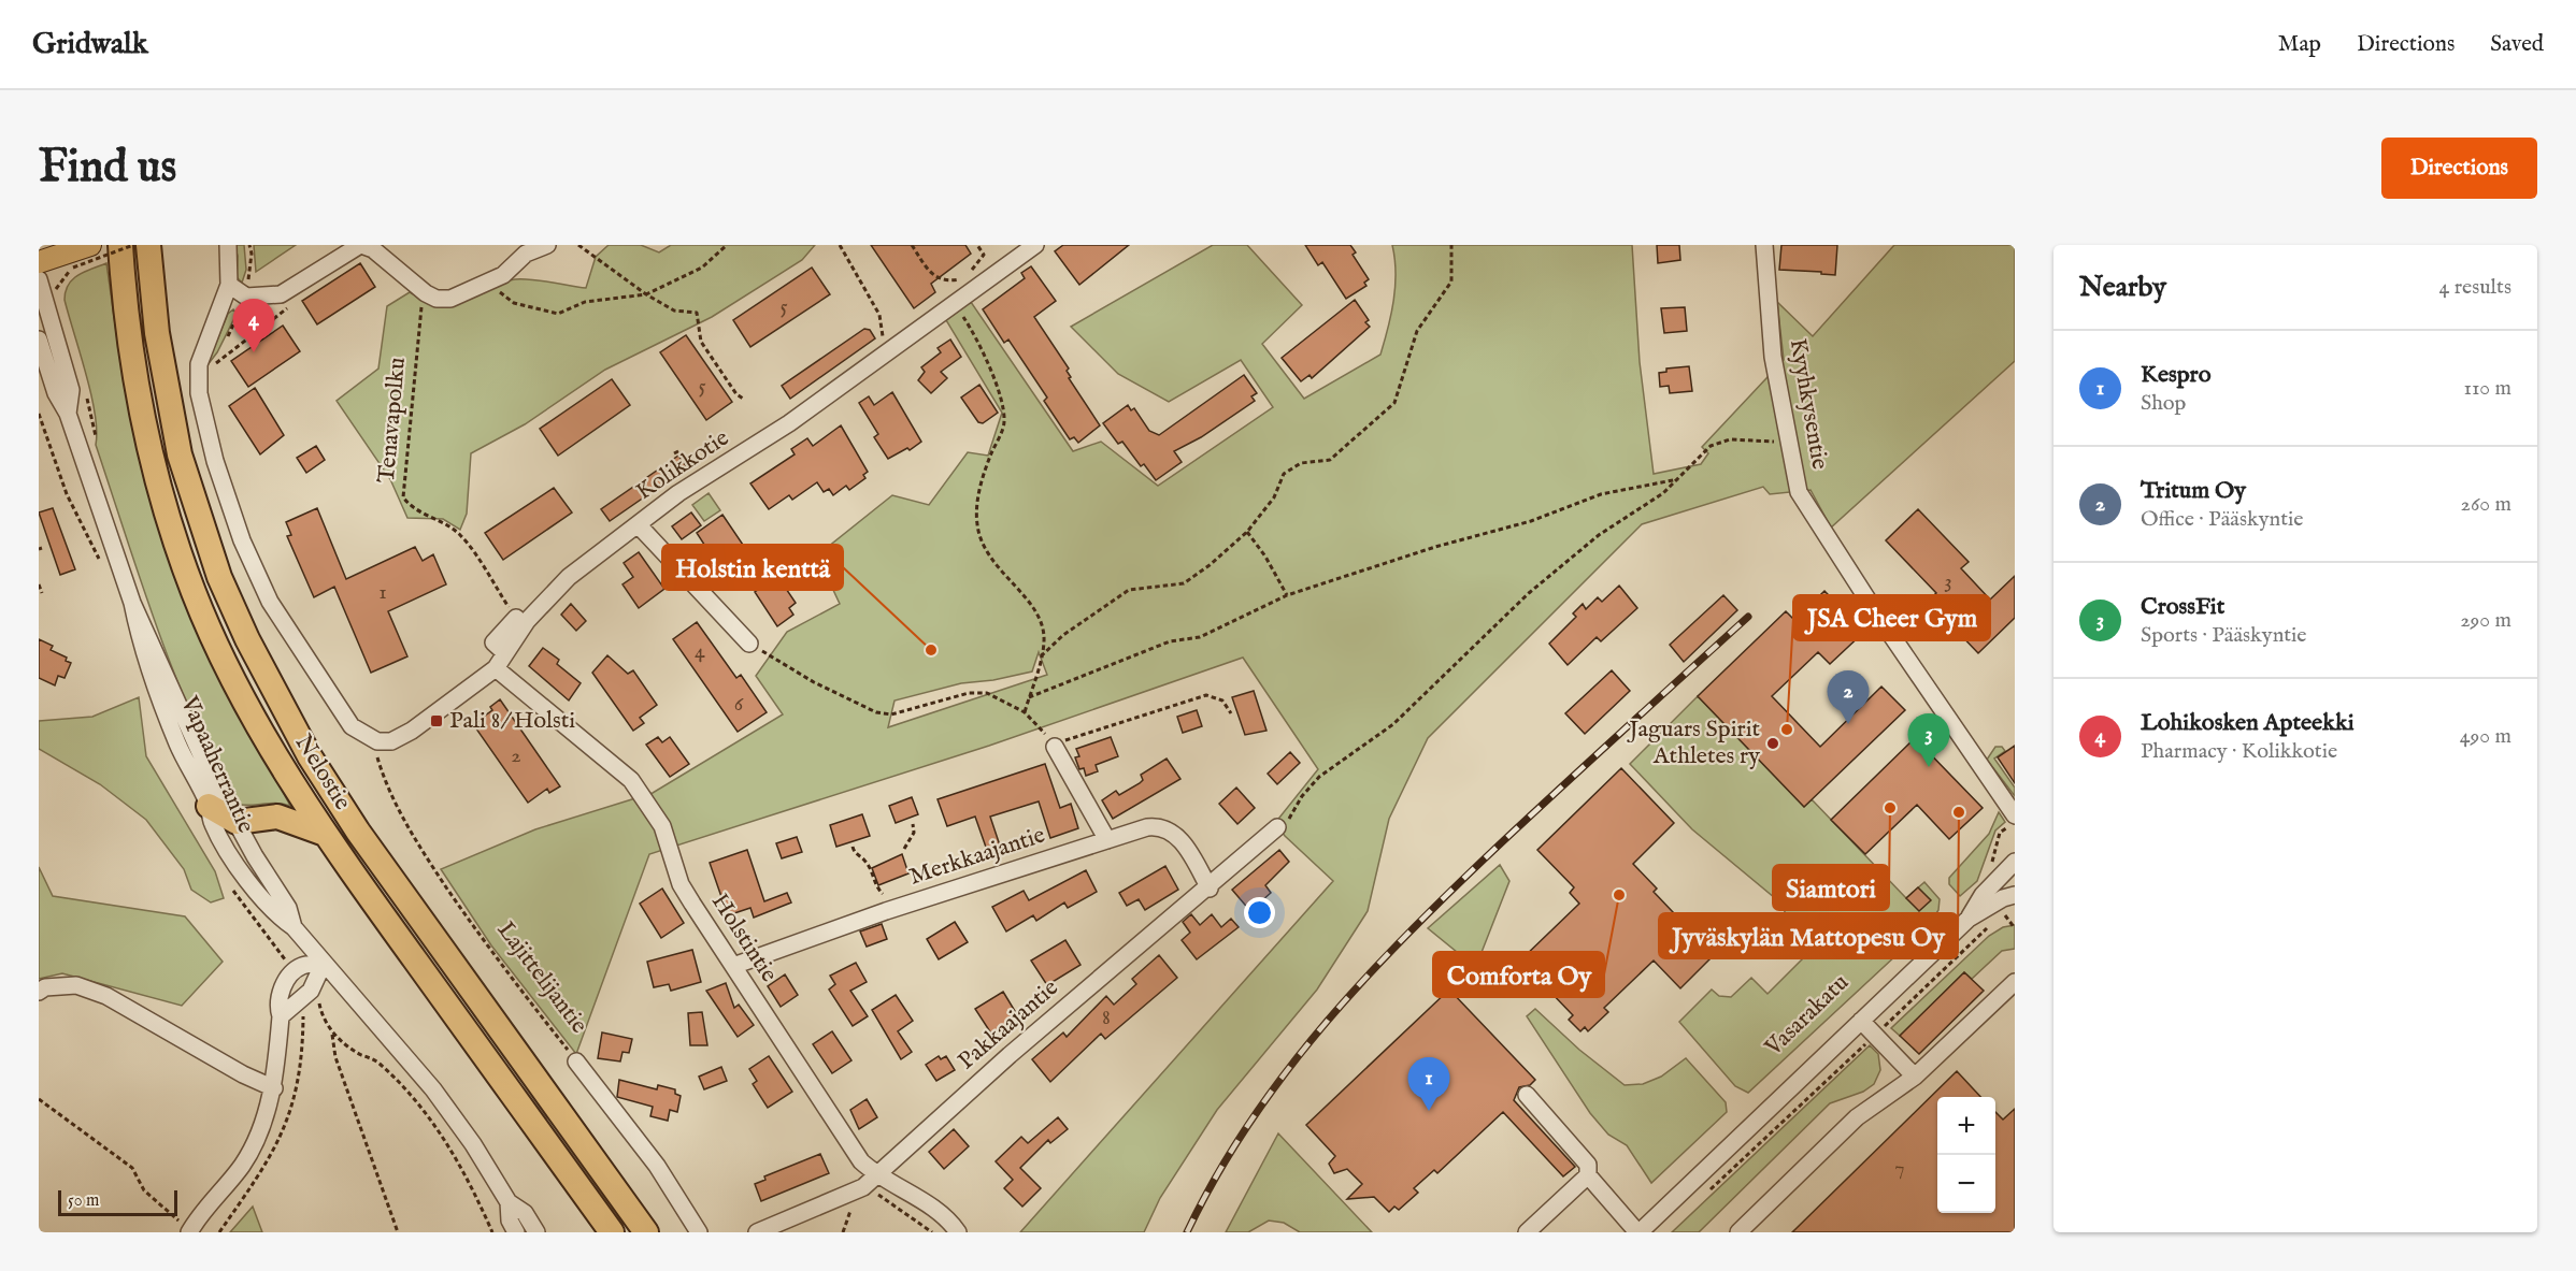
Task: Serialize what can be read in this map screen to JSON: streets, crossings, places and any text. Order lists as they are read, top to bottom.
{
  "streets": {
    "highway": ["Nelostie"],
    "street": [
      "Kyyhkysentie",
      "Kolikkotie",
      "Vapaaherrantie",
      "Merkkaajantie",
      "Holstintie",
      "Lajittelijantie",
      "Vasarakatu",
      "Pakkaajantie"
    ],
    "path": ["Tenavapolku"]
  },
  "crossings": [
    ["Tenavapolku", "Kolikkotie"],
    ["Kolikkotie", "Holstintie"],
    ["Kolikkotie", "Lajittelijantie"],
    ["Merkkaajantie", "Holstintie"],
    ["Merkkaajantie", "Pakkaajantie"],
    ["Holstintie", "Pakkaajantie"]
  ],
  "places": {
    "other": [
      "Holstin kenttä",
      "JSA Cheer Gym",
      "Jaguars Spirit Athletes ry",
      "Siamtori",
      "Jyväskylän Mattopesu Oy",
      "Comforta Oy"
    ],
    "transit": ["Pali 8/ Holsti"]
  },
  "house_numbers": [
    "5",
    "5",
    "3",
    "1",
    "4",
    "6",
    "2",
    "8",
    "7"
  ],
  "scale_bar": "50 m",
  "page": {
    "header": "Gridwalk",
    "nav": ["Map", "Directions", "Saved"],
    "buttons": "Directions",
    "title": "Find us",
    "heading": ["Nearby", "4 results"],
    "pins": [
      "4",
      "2",
      "3",
      "1"
    ],
    "list": [
      {
        "mark": "1",
        "name": "Kespro",
        "note": "Shop",
        "value": "110 m"
      },
      {
        "mark": "2",
        "name": "Tritum Oy",
        "note": "Office · Pääskyntie",
        "value": "260 m"
      },
      {
        "mark": "3",
        "name": "CrossFit",
        "note": "Sports · Pääskyntie",
        "value": "290 m"
      },
      {
        "mark": "4",
        "name": "Lohikosken Apteekki",
        "note": "Pharmacy · Kolikkotie",
        "value": "490 m"
      }
    ],
    "map_buttons": ["+", "−"],
    "scale": "50 m"
  }
}
